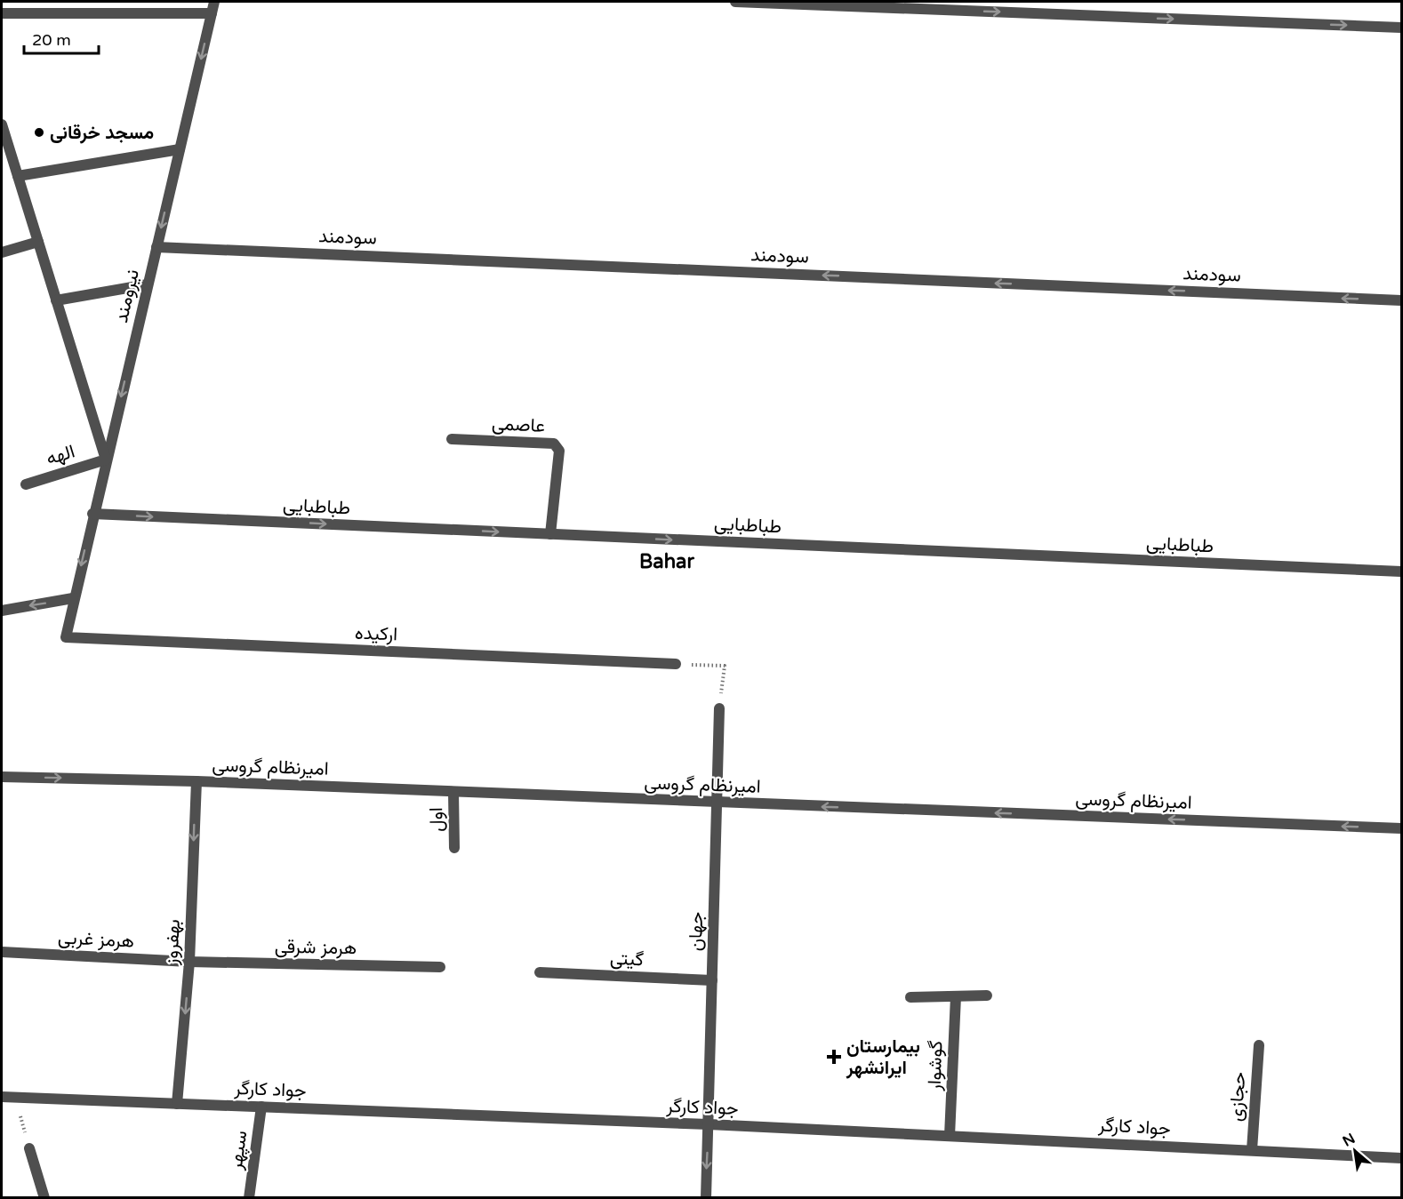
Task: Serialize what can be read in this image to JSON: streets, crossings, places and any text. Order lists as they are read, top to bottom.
{
  "streets": {
    "street": [
      "سودمند",
      "نیرومند",
      "عاصمی",
      "الهه",
      "طباطبایی",
      "ارکیده",
      "امیرنظام گروسی",
      "اول",
      "جهان",
      "هرمز غربی",
      "بهفروز",
      "هرمز شرقی",
      "گیتی",
      "گوشوار",
      "جواد کارگر",
      "حجازی",
      "سپهر"
    ]
  },
  "crossings": [
    ["سودمند", "نیرومند"],
    ["نیرومند", "الهه"],
    ["نیرومند", "طباطبایی"],
    ["نیرومند", "ارکیده"],
    ["عاصمی", "طباطبایی"],
    ["امیرنظام گروسی", "اول"],
    ["امیرنظام گروسی", "جهان"],
    ["امیرنظام گروسی", "بهفروز"],
    ["جهان", "گیتی"],
    ["جهان", "جواد کارگر"],
    ["هرمز غربی", "بهفروز"],
    ["هرمز غربی", "هرمز شرقی"],
    ["بهفروز", "هرمز شرقی"],
    ["بهفروز", "جواد کارگر"],
    ["گوشوار", "جواد کارگر"],
    ["جواد کارگر", "حجازی"],
    ["جواد کارگر", "سپهر"]
  ],
  "one_way": [
    "سودمند",
    "نیرومند",
    "طباطبایی",
    "بهفروز"
  ],
  "districts": ["Bahar"],
  "places": {
    "other": ["مسجد خرقانی"],
    "health": ["بیمارستان ایرانشهر"]
  },
  "scale_bar": "20 m",
  "north": "top left"
}
